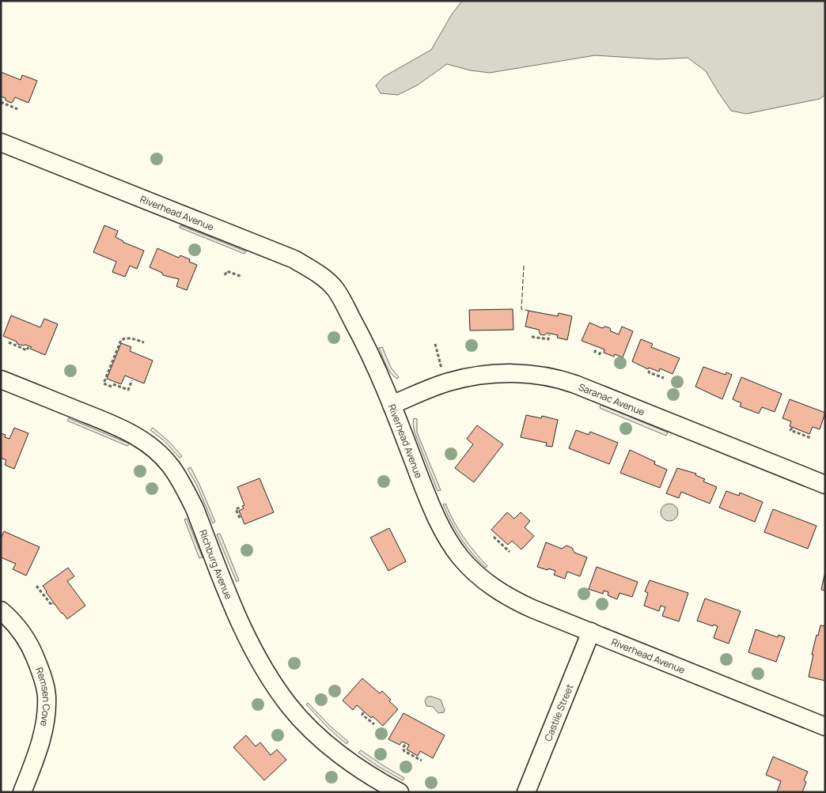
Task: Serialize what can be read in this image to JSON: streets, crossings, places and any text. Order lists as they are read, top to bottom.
{
  "streets": {
    "street": [
      "Riverhead Avenue",
      "Saranac Avenue",
      "Richburg Avenue",
      "Remsen Cove",
      "Castile Street"
    ]
  },
  "crossings": [
    ["Riverhead Avenue", "Saranac Avenue"],
    ["Riverhead Avenue", "Castile Street"]
  ]
}
